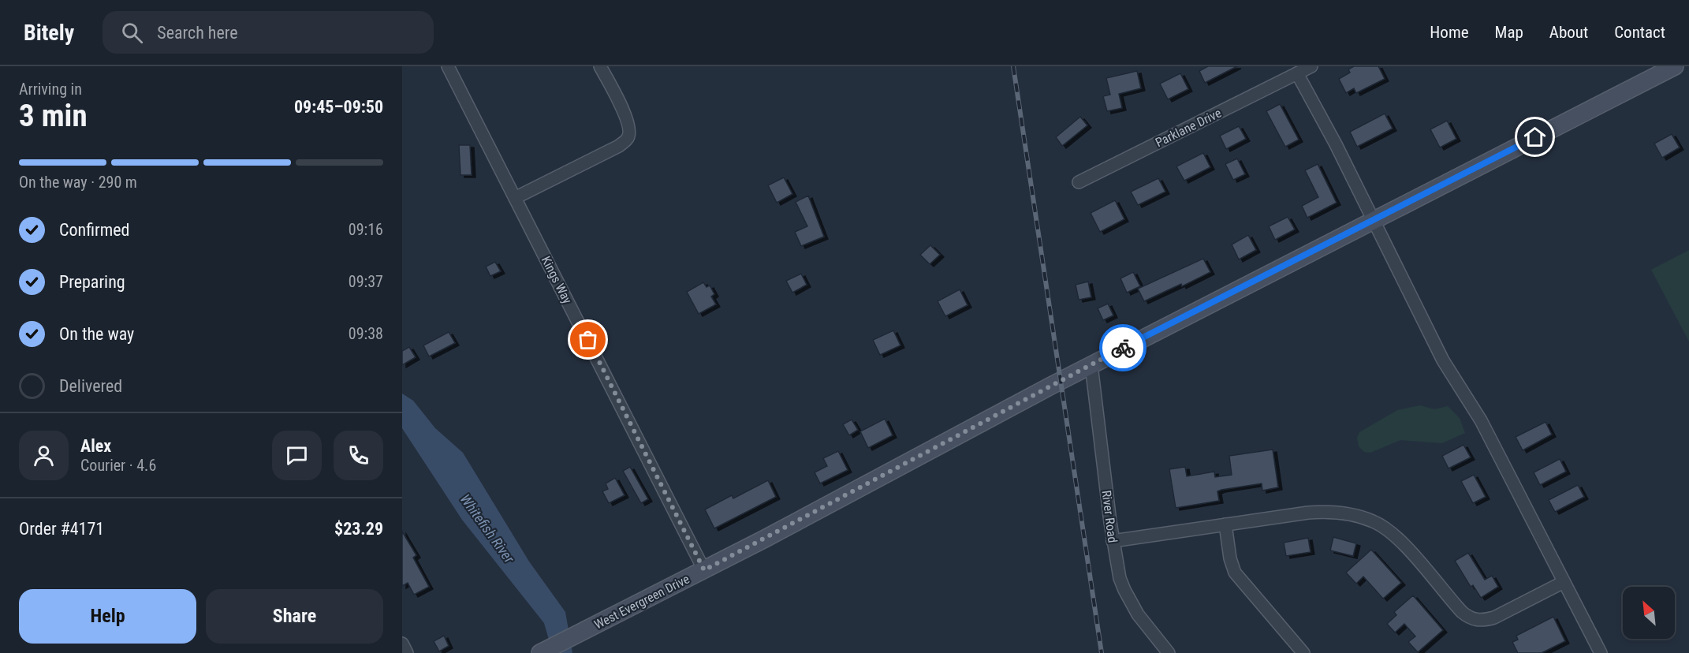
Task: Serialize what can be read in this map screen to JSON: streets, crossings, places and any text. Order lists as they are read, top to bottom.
{
  "streets": {
    "street": [
      "Parklane Drive",
      "Kings Way",
      "River Road",
      "West Evergreen Drive"
    ]
  },
  "crossings": [
    ["Kings Way", "West Evergreen Drive"],
    ["River Road", "West Evergreen Drive"]
  ],
  "water": ["Whitefish River"],
  "north": "top left",
  "page": {
    "header": "Bitely",
    "search": "Search here",
    "nav": [
      "Home",
      "Map",
      "About",
      "Contact"
    ],
    "heading": ["3 min", "Arriving in", "09:45–09:50"],
    "panel": [
      "Alex",
      "Courier · 4.6",
      "Order #4171",
      "$23.29"
    ],
    "bar": "On the way · 290 m",
    "list": [
      ["Confirmed", "09:16"],
      ["Preparing", "09:37"],
      ["On the way", "09:38"],
      "Delivered"
    ],
    "buttons": ["Help", "Share"]
  }
}
